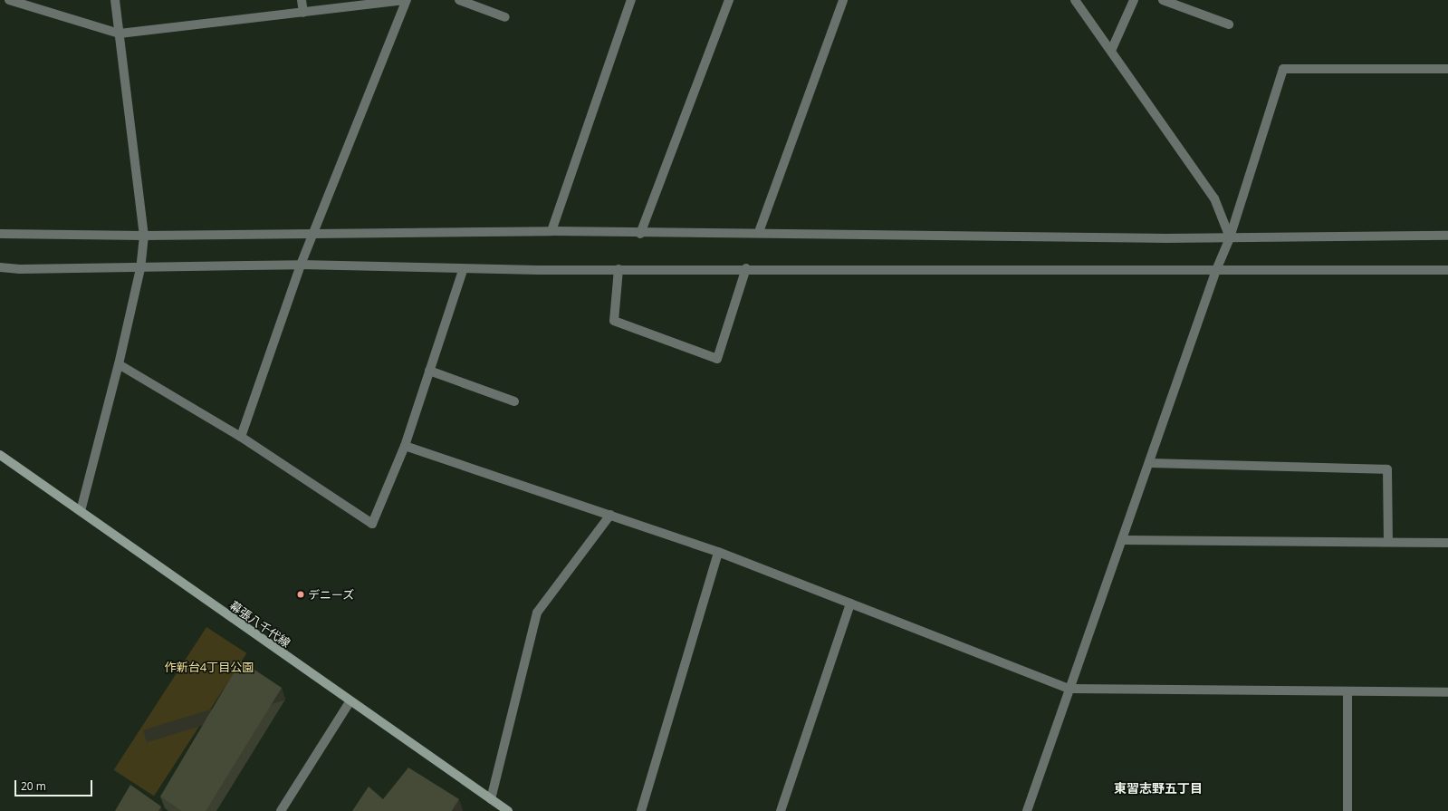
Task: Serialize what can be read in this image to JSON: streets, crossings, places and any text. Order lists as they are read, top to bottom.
{
  "streets": {
    "main road": ["幕張八千代線"]
  },
  "districts": ["東習志野五丁目"],
  "parks": ["作新台4丁目公園"],
  "places": ["デニーズ"],
  "scale_bar": "20 m"
}
